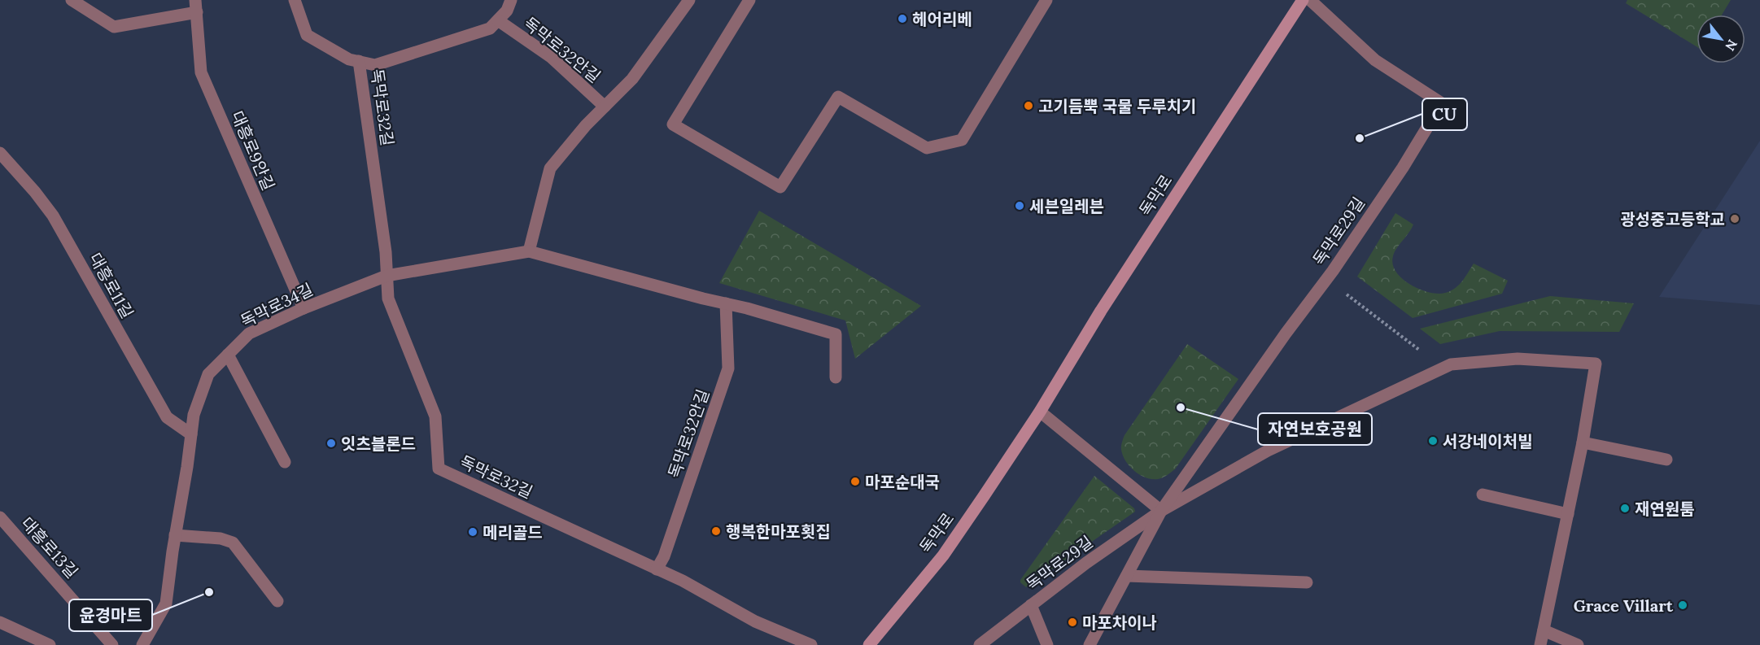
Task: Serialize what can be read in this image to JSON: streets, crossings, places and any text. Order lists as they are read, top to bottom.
{
  "streets": {
    "main road": ["독막로"],
    "street": [
      "독막로32안길",
      "독막로32길",
      "대흥로9안길",
      "독막로29길",
      "대흥로11길",
      "독막로34길",
      "대흥로13길"
    ]
  },
  "crossings": [
    ["독막로32안길", "독막로32길"],
    ["독막로32길", "독막로34길"],
    ["대흥로9안길", "독막로34길"],
    ["대흥로11길", "독막로34길"]
  ],
  "places": [
    "헤어리베",
    "고기듬뿍 국물 두루치기",
    "CU",
    "세븐일레븐",
    "광성중고등학교",
    "자연보호공원",
    "서강네이처빌",
    "잇츠블론드",
    "마포순대국",
    "재연원툼",
    "행복한마포횟집",
    "메리골드",
    "윤경마트",
    "Grace Villart",
    "마포차이나"
  ],
  "north": "bottom right"
}
